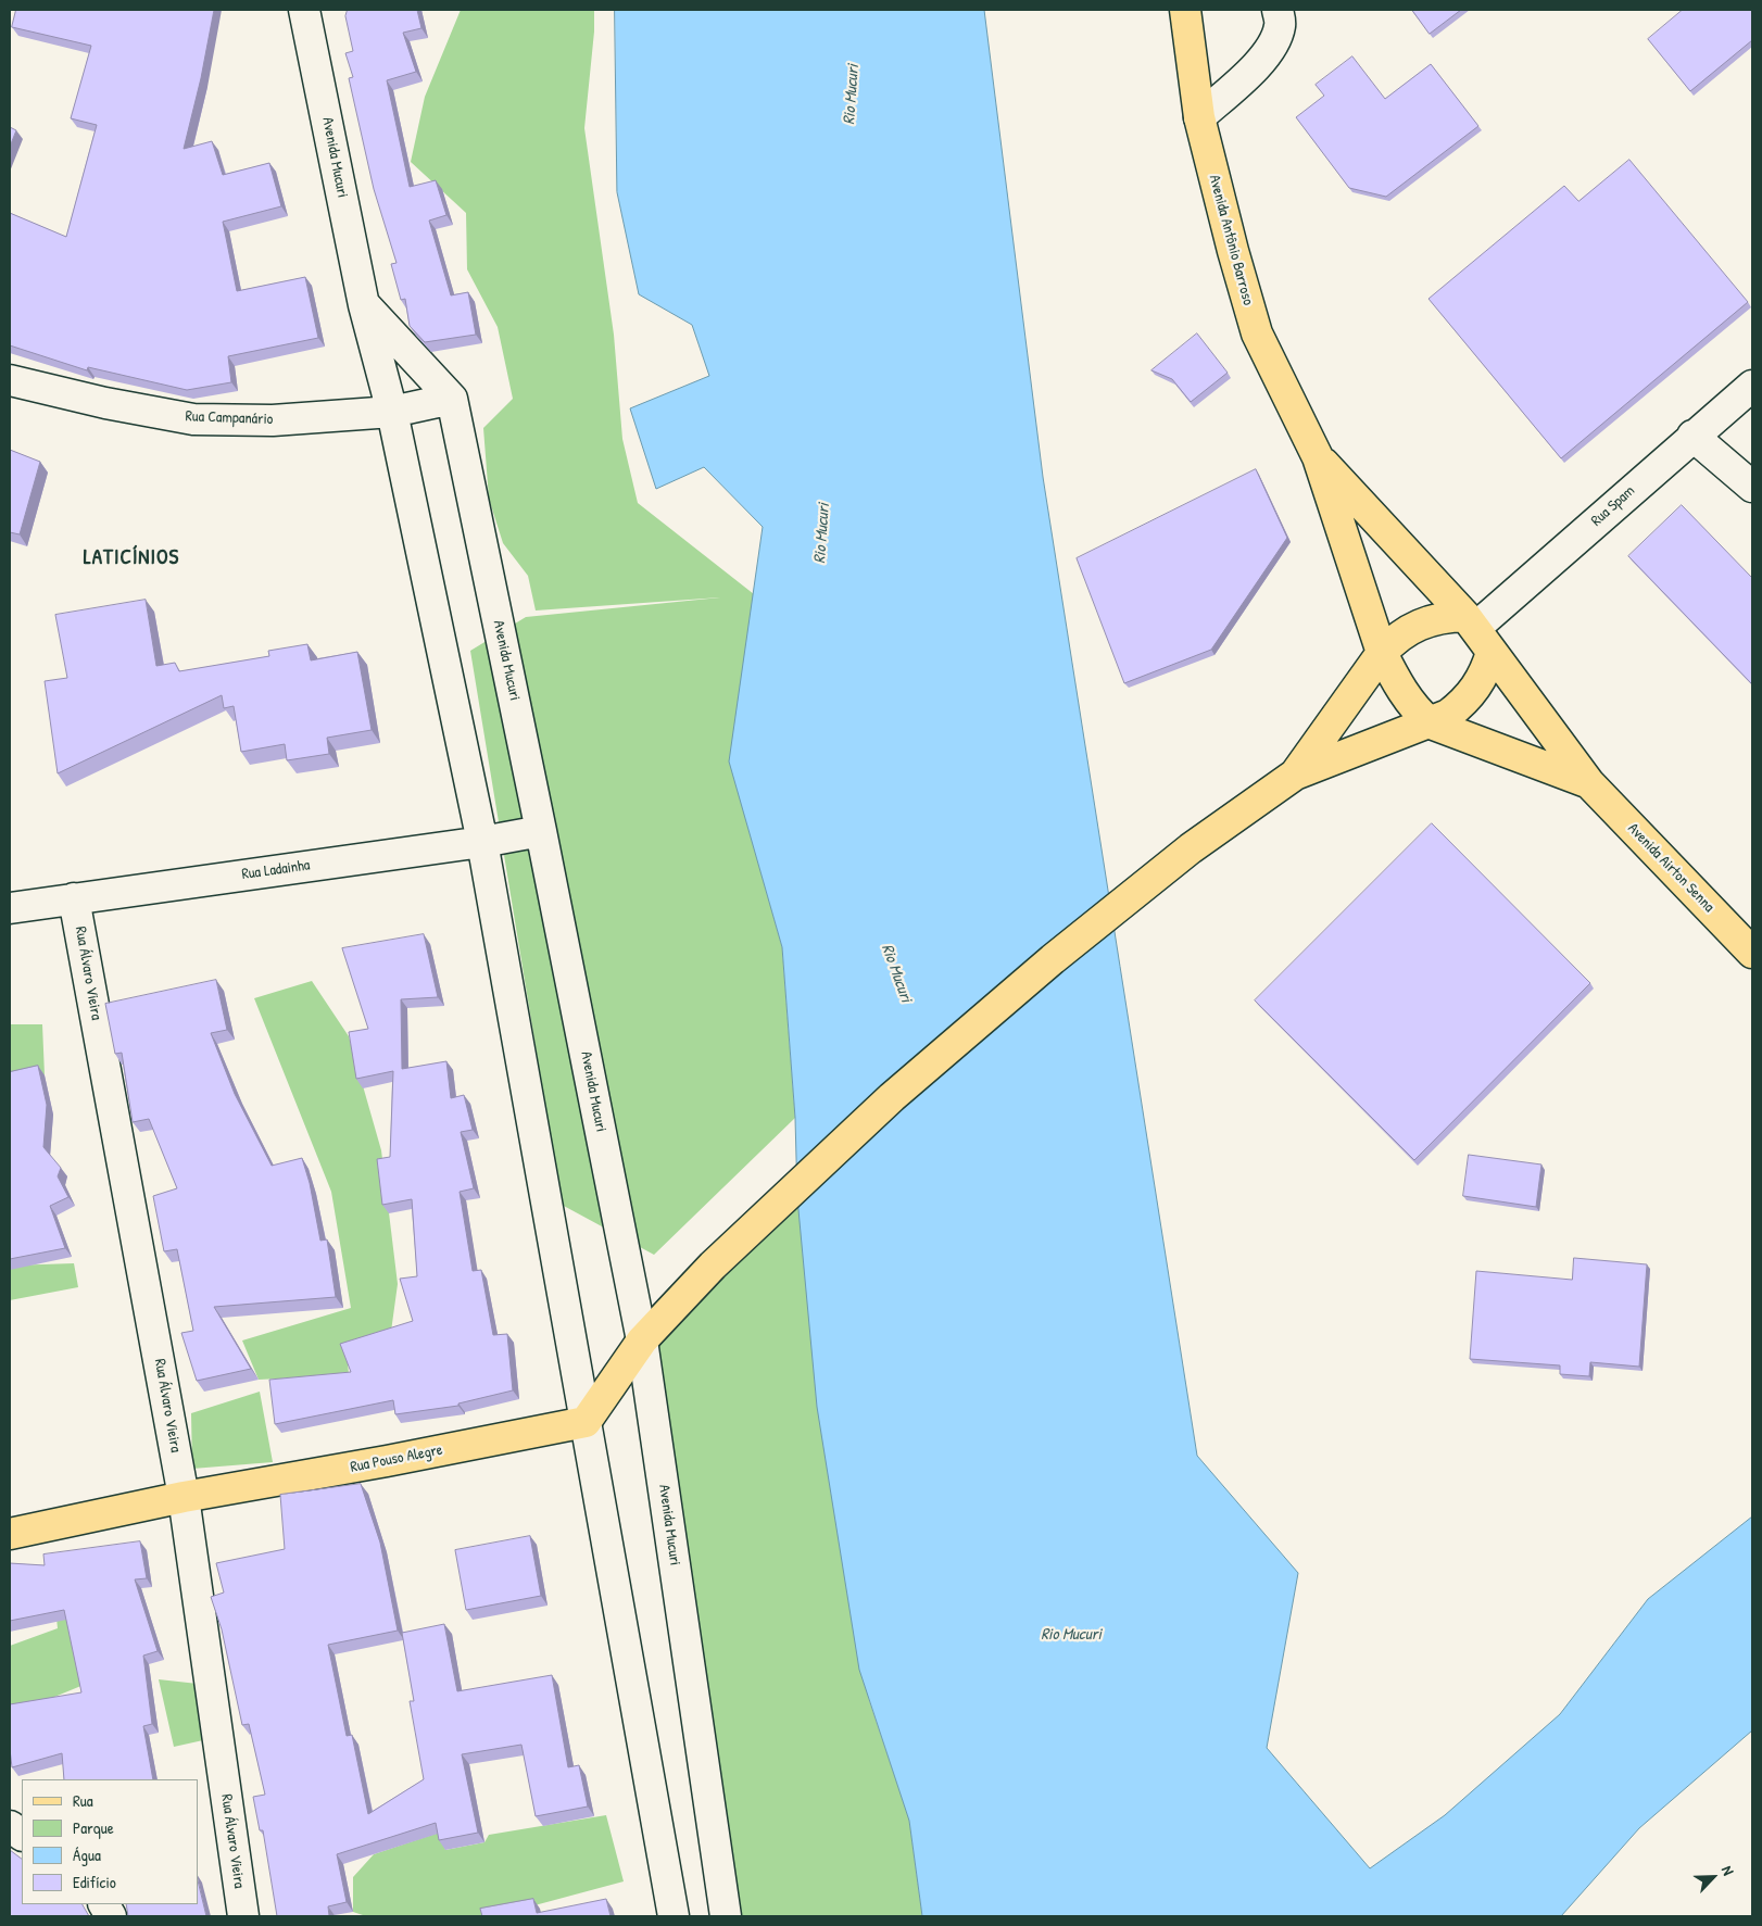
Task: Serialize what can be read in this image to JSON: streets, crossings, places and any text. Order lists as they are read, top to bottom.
{
  "streets": {
    "main road": ["Avenida Antônio Barroso", "Avenida Airton Senna", "Rua Pouso Alegre"],
    "street": [
      "Avenida Mucuri",
      "Rua Campanário",
      "Rua Spam",
      "Rua Ladainha",
      "Rua Álvaro Vieira"
    ]
  },
  "crossings": [
    ["Avenida Mucuri", "Rua Campanário"],
    ["Avenida Mucuri", "Rua Ladainha"],
    ["Avenida Mucuri", "Rua Pouso Alegre"],
    ["Avenida Antônio Barroso", "Rua Spam"],
    ["Avenida Antônio Barroso", "Avenida Airton Senna"],
    ["Rua Spam", "Avenida Airton Senna"],
    ["Rua Ladainha", "Rua Álvaro Vieira"],
    ["Rua Álvaro Vieira", "Rua Pouso Alegre"]
  ],
  "districts": ["LATICÍNIOS"],
  "water": ["Rio Mucuri"],
  "legend": [
    "Rua",
    "Parque",
    "Água",
    "Edifício"
  ],
  "north": "top right"
}
